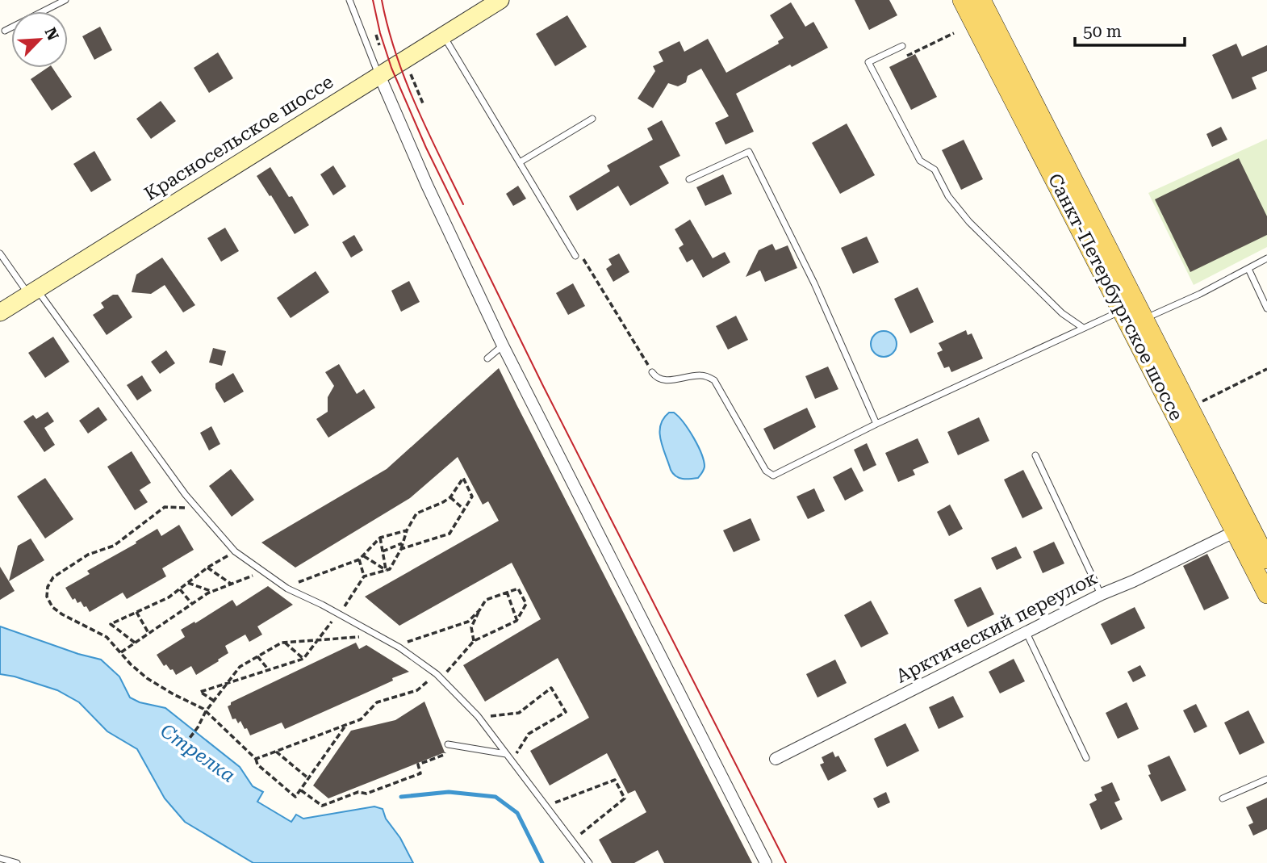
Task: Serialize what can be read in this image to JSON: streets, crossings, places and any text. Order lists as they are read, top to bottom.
{
  "streets": {
    "main road": ["Красносельское шоссе", "Санкт-Петербургское шоссе"],
    "street": ["Арктический переулок"]
  },
  "crossings": [
    ["Санкт-Петербургское шоссе", "Арктический переулок"]
  ],
  "water": ["Стрелка"],
  "scale_bar": "50 m",
  "north": "top right"
}
